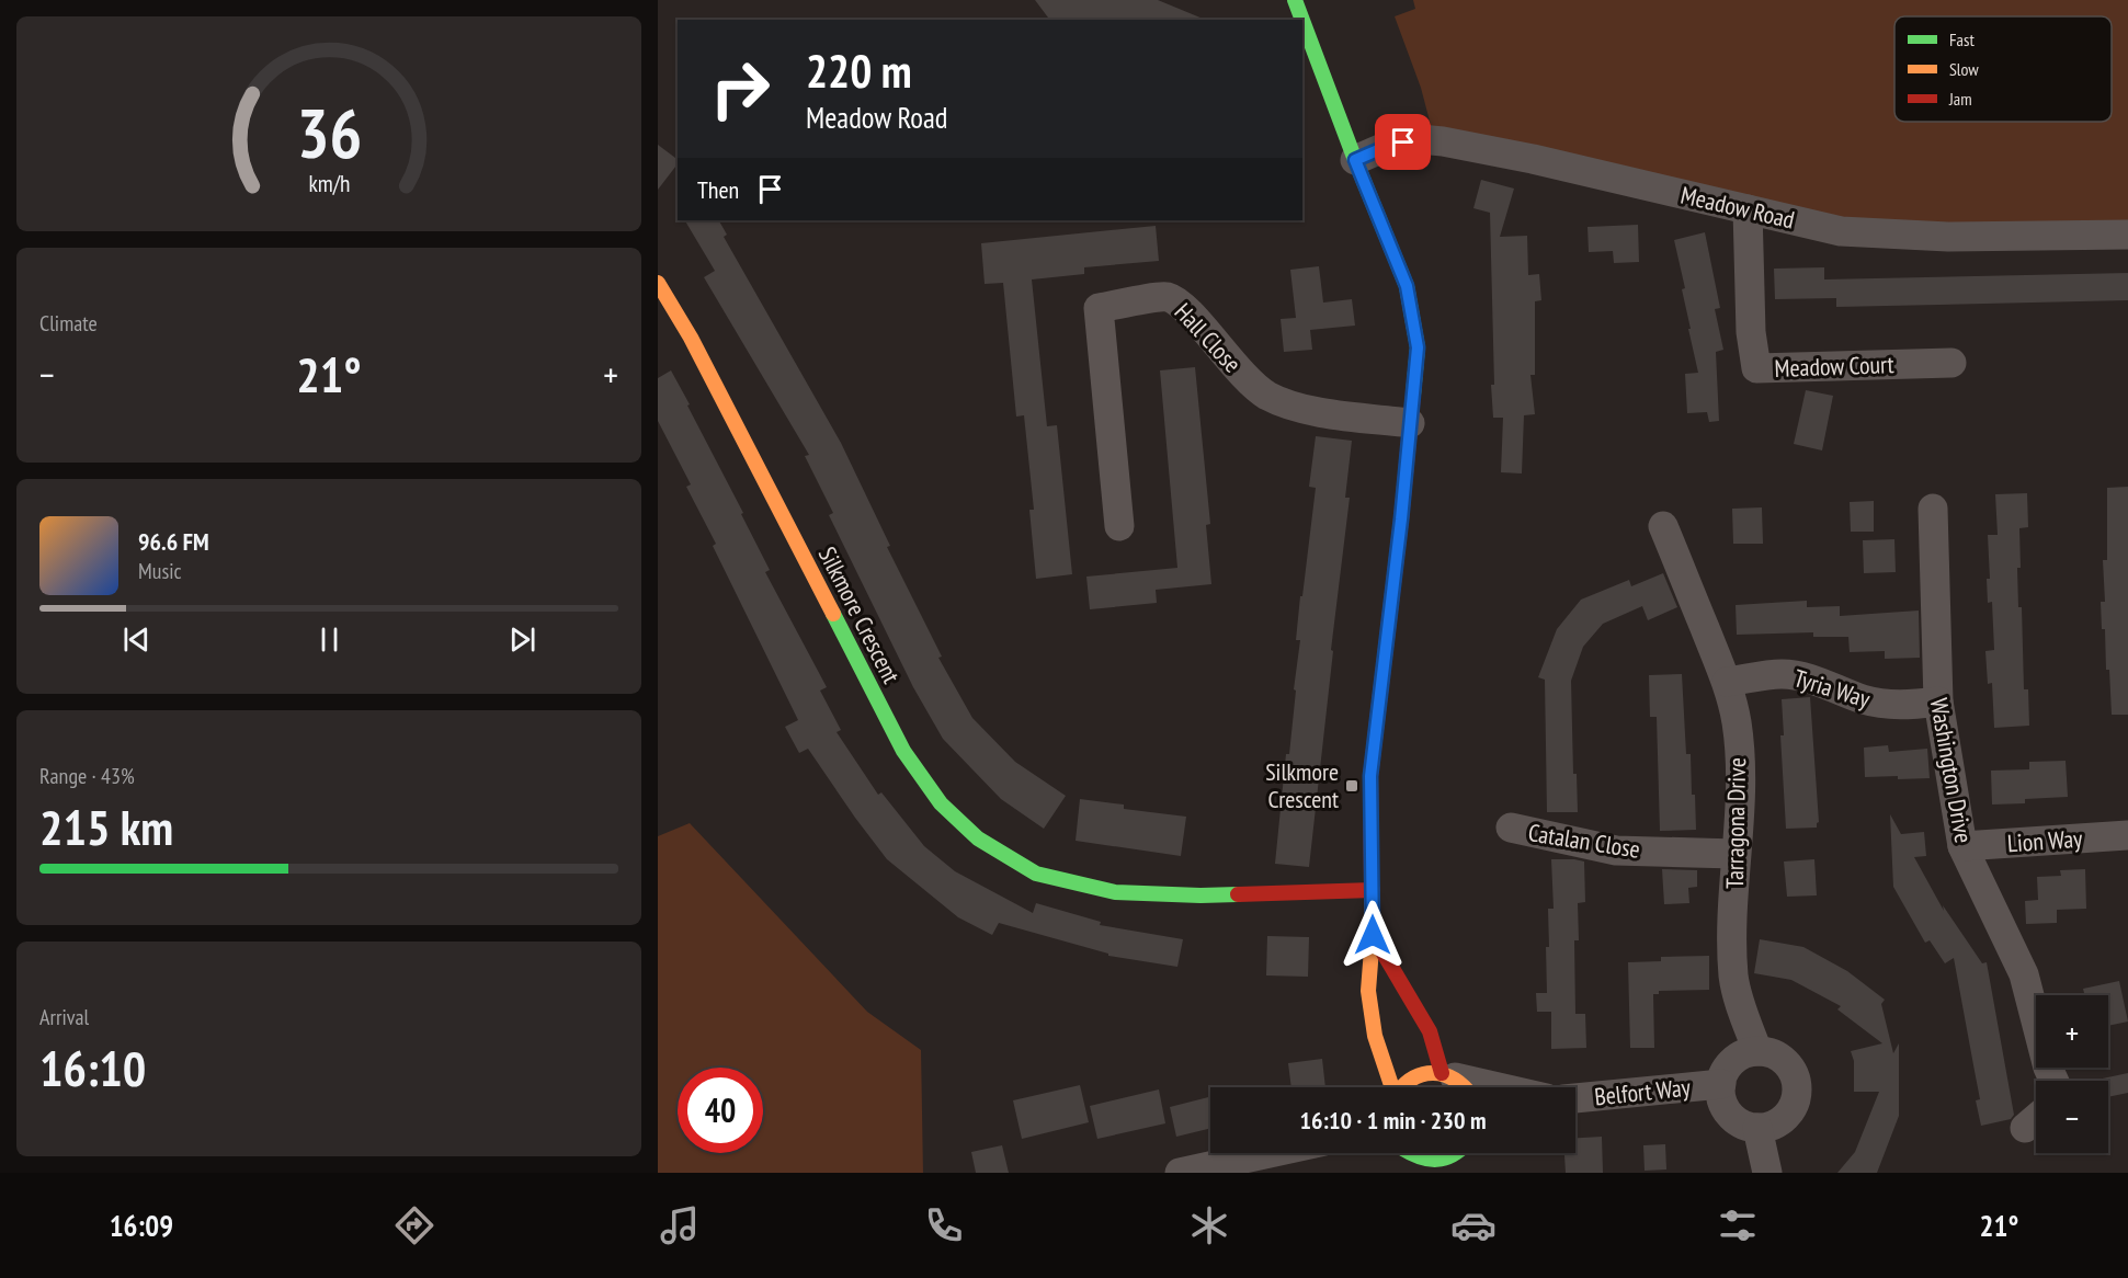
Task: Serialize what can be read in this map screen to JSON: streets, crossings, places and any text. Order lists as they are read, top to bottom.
{
  "streets": {
    "street": [
      "Meadow Road",
      "Hall Close",
      "Meadow Court",
      "Silkmore Crescent",
      "Tyria Way",
      "Washington Drive",
      "Tarragona Drive",
      "Catalan Close",
      "Lion Way",
      "Belfort Way"
    ]
  },
  "crossings": [
    ["Meadow Road", "Meadow Court"],
    ["Tyria Way", "Washington Drive"],
    ["Tyria Way", "Tarragona Drive"],
    ["Washington Drive", "Lion Way"],
    ["Tarragona Drive", "Catalan Close"],
    ["Tarragona Drive", "Belfort Way"]
  ],
  "places": {
    "transit": ["Silkmore Crescent"]
  },
  "legend": ["Fast", "Slow", "Jam"],
  "page": {
    "turn": ["220 m", "Meadow Road"],
    "then": "Then",
    "tile": [
      "Climate",
      ["Range · 43%", "215 km"],
      ["Arrival", "16:10"]
    ],
    "heat": ["−", "21°", "+"],
    "song": ["96.6 FM", "Music"],
    "map_buttons": ["+", "−"],
    "limit": "40",
    "trip": "16:10 · 1 min · 230 m",
    "tabs": ["16:09", "21°"],
    "gauge": ["36", "km/h"]
  }
}
